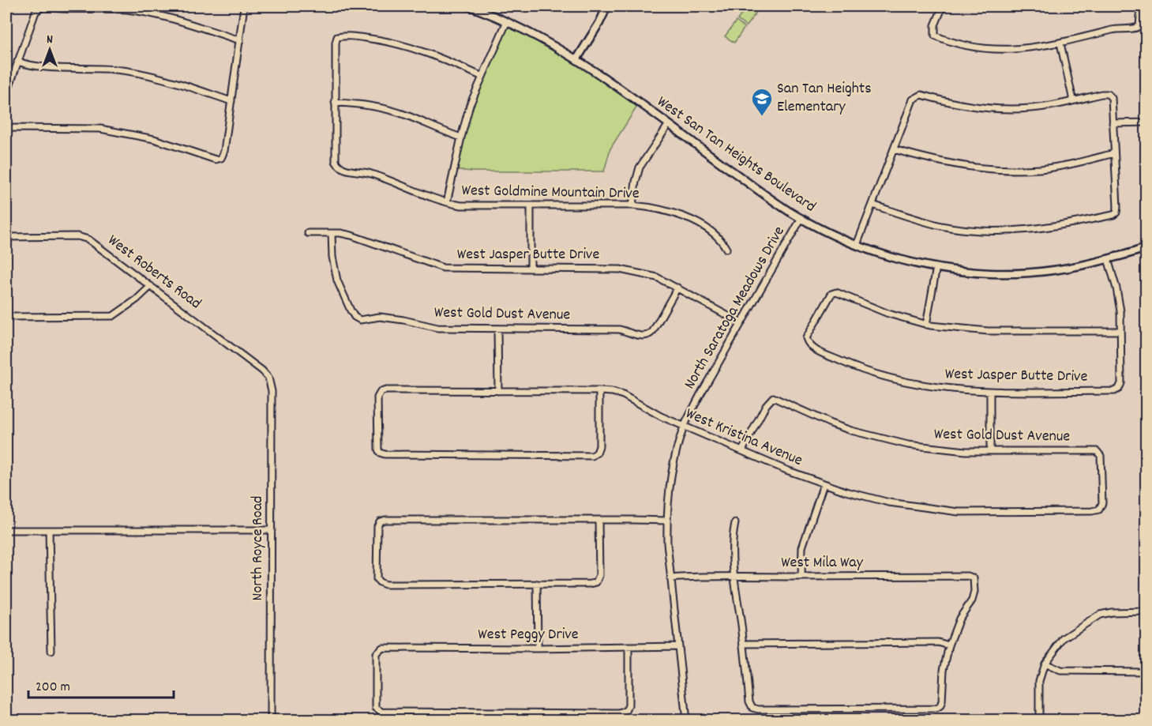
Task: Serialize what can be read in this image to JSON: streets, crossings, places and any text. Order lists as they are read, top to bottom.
{
  "streets": {
    "street": [
      "West San Tan Heights Boulevard",
      "West Goldmine Mountain Drive",
      "West Jasper Butte Drive",
      "West Roberts Road",
      "North Saratoga Meadows Drive",
      "West Gold Dust Avenue",
      "West Kristina Avenue",
      "North Royce Road",
      "West Mila Way",
      "West Peggy Drive"
    ]
  },
  "crossings": [
    ["West San Tan Heights Boulevard", "North Saratoga Meadows Drive"],
    ["West Jasper Butte Drive", "North Saratoga Meadows Drive"],
    ["West Jasper Butte Drive", "West Gold Dust Avenue"],
    ["West Roberts Road", "North Royce Road"],
    ["North Saratoga Meadows Drive", "West Kristina Avenue"],
    ["North Saratoga Meadows Drive", "West Mila Way"],
    ["North Saratoga Meadows Drive", "West Peggy Drive"],
    ["West Gold Dust Avenue", "West Kristina Avenue"]
  ],
  "places": {
    "school or university": ["San Tan Heights Elementary"]
  },
  "scale_bar": "200 m",
  "north": "top"
}
